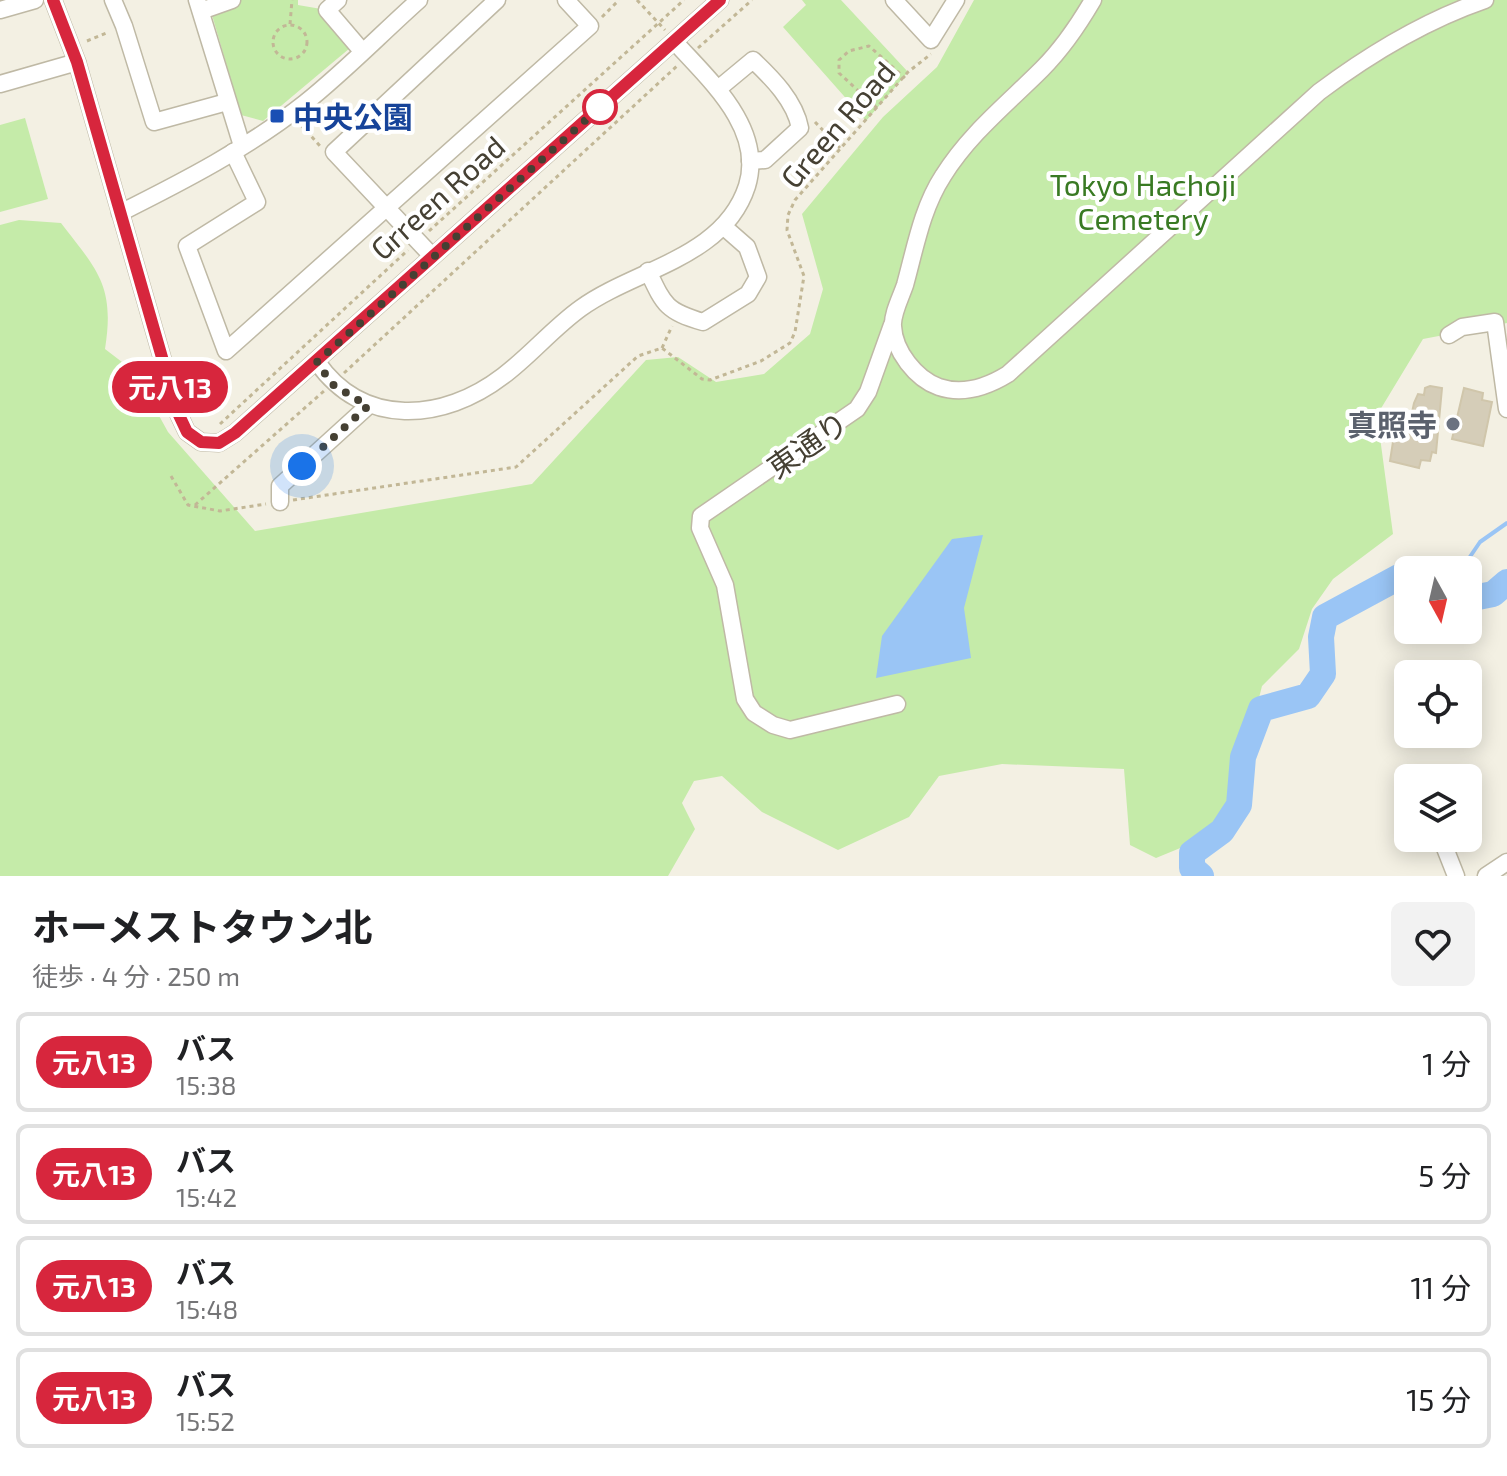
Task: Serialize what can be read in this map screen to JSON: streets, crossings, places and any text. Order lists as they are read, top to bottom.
{
  "streets": {
    "street": ["東通り"],
    "path": ["Green Road", "Grreen Road"]
  },
  "parks": ["Tokyo Hachoji Cemetery"],
  "places": {
    "transit": ["中央公園"],
    "other": ["真照寺"]
  },
  "lines": ["bus line 元八13"],
  "north": "bottom",
  "page": {
    "on_map": "元八13",
    "heading": ["ホーメストタウン北", "徒歩 · 4 分 · 250 m"],
    "list": [
      {
        "mark": "元八13",
        "name": "バス",
        "note": "15:38",
        "value": "1 分"
      },
      {
        "mark": "元八13",
        "name": "バス",
        "note": "15:42",
        "value": "5 分"
      },
      {
        "mark": "元八13",
        "name": "バス",
        "note": "15:48",
        "value": "11 分"
      },
      {
        "mark": "元八13",
        "name": "バス",
        "note": "15:52",
        "value": "15 分"
      }
    ]
  }
}
